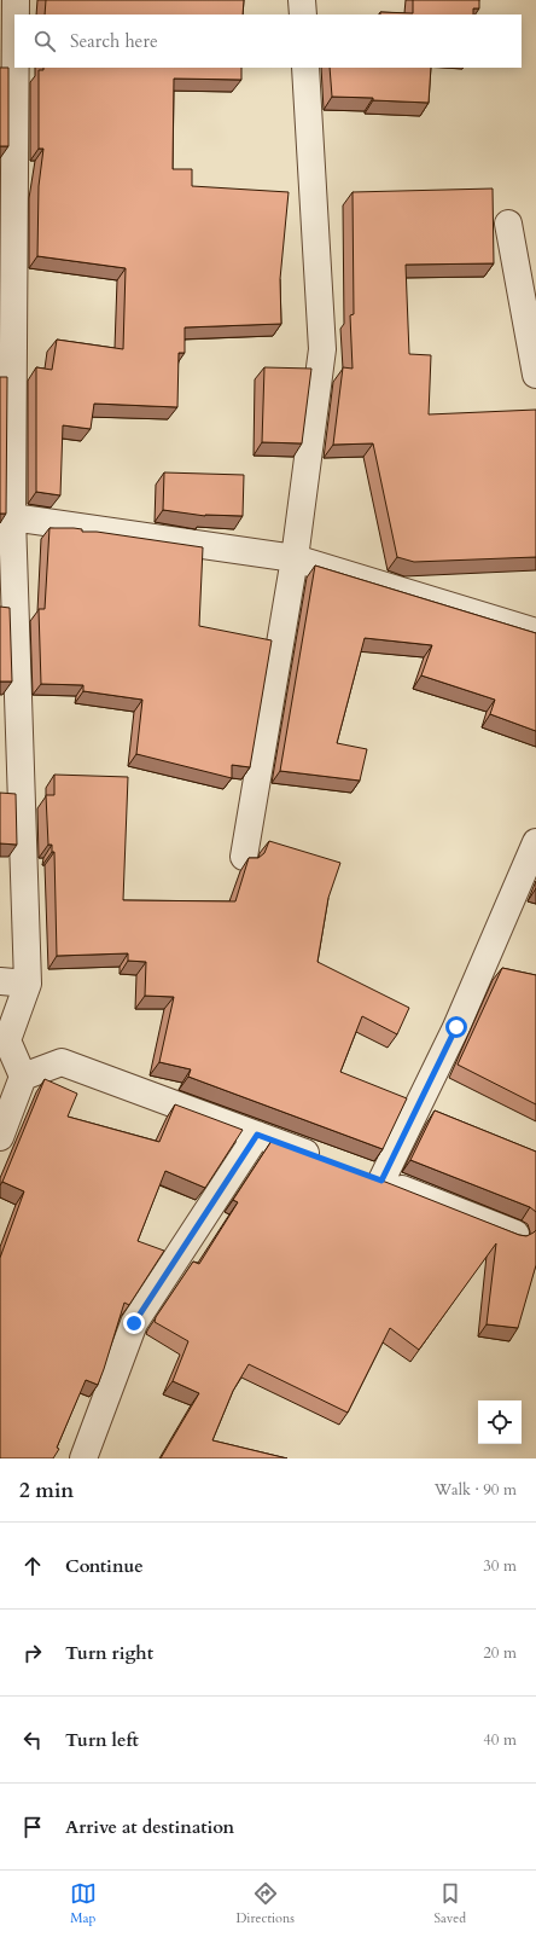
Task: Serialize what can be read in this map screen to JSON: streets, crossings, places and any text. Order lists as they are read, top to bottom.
{
  "page": {
    "search": "Search here",
    "heading": ["2 min", "Walk · 90 m"],
    "list": [
      ["Continue", "30 m"],
      ["Turn right", "20 m"],
      ["Turn left", "40 m"],
      "Arrive at destination"
    ],
    "nav": ["Map", "Directions", "Saved"]
  }
}
